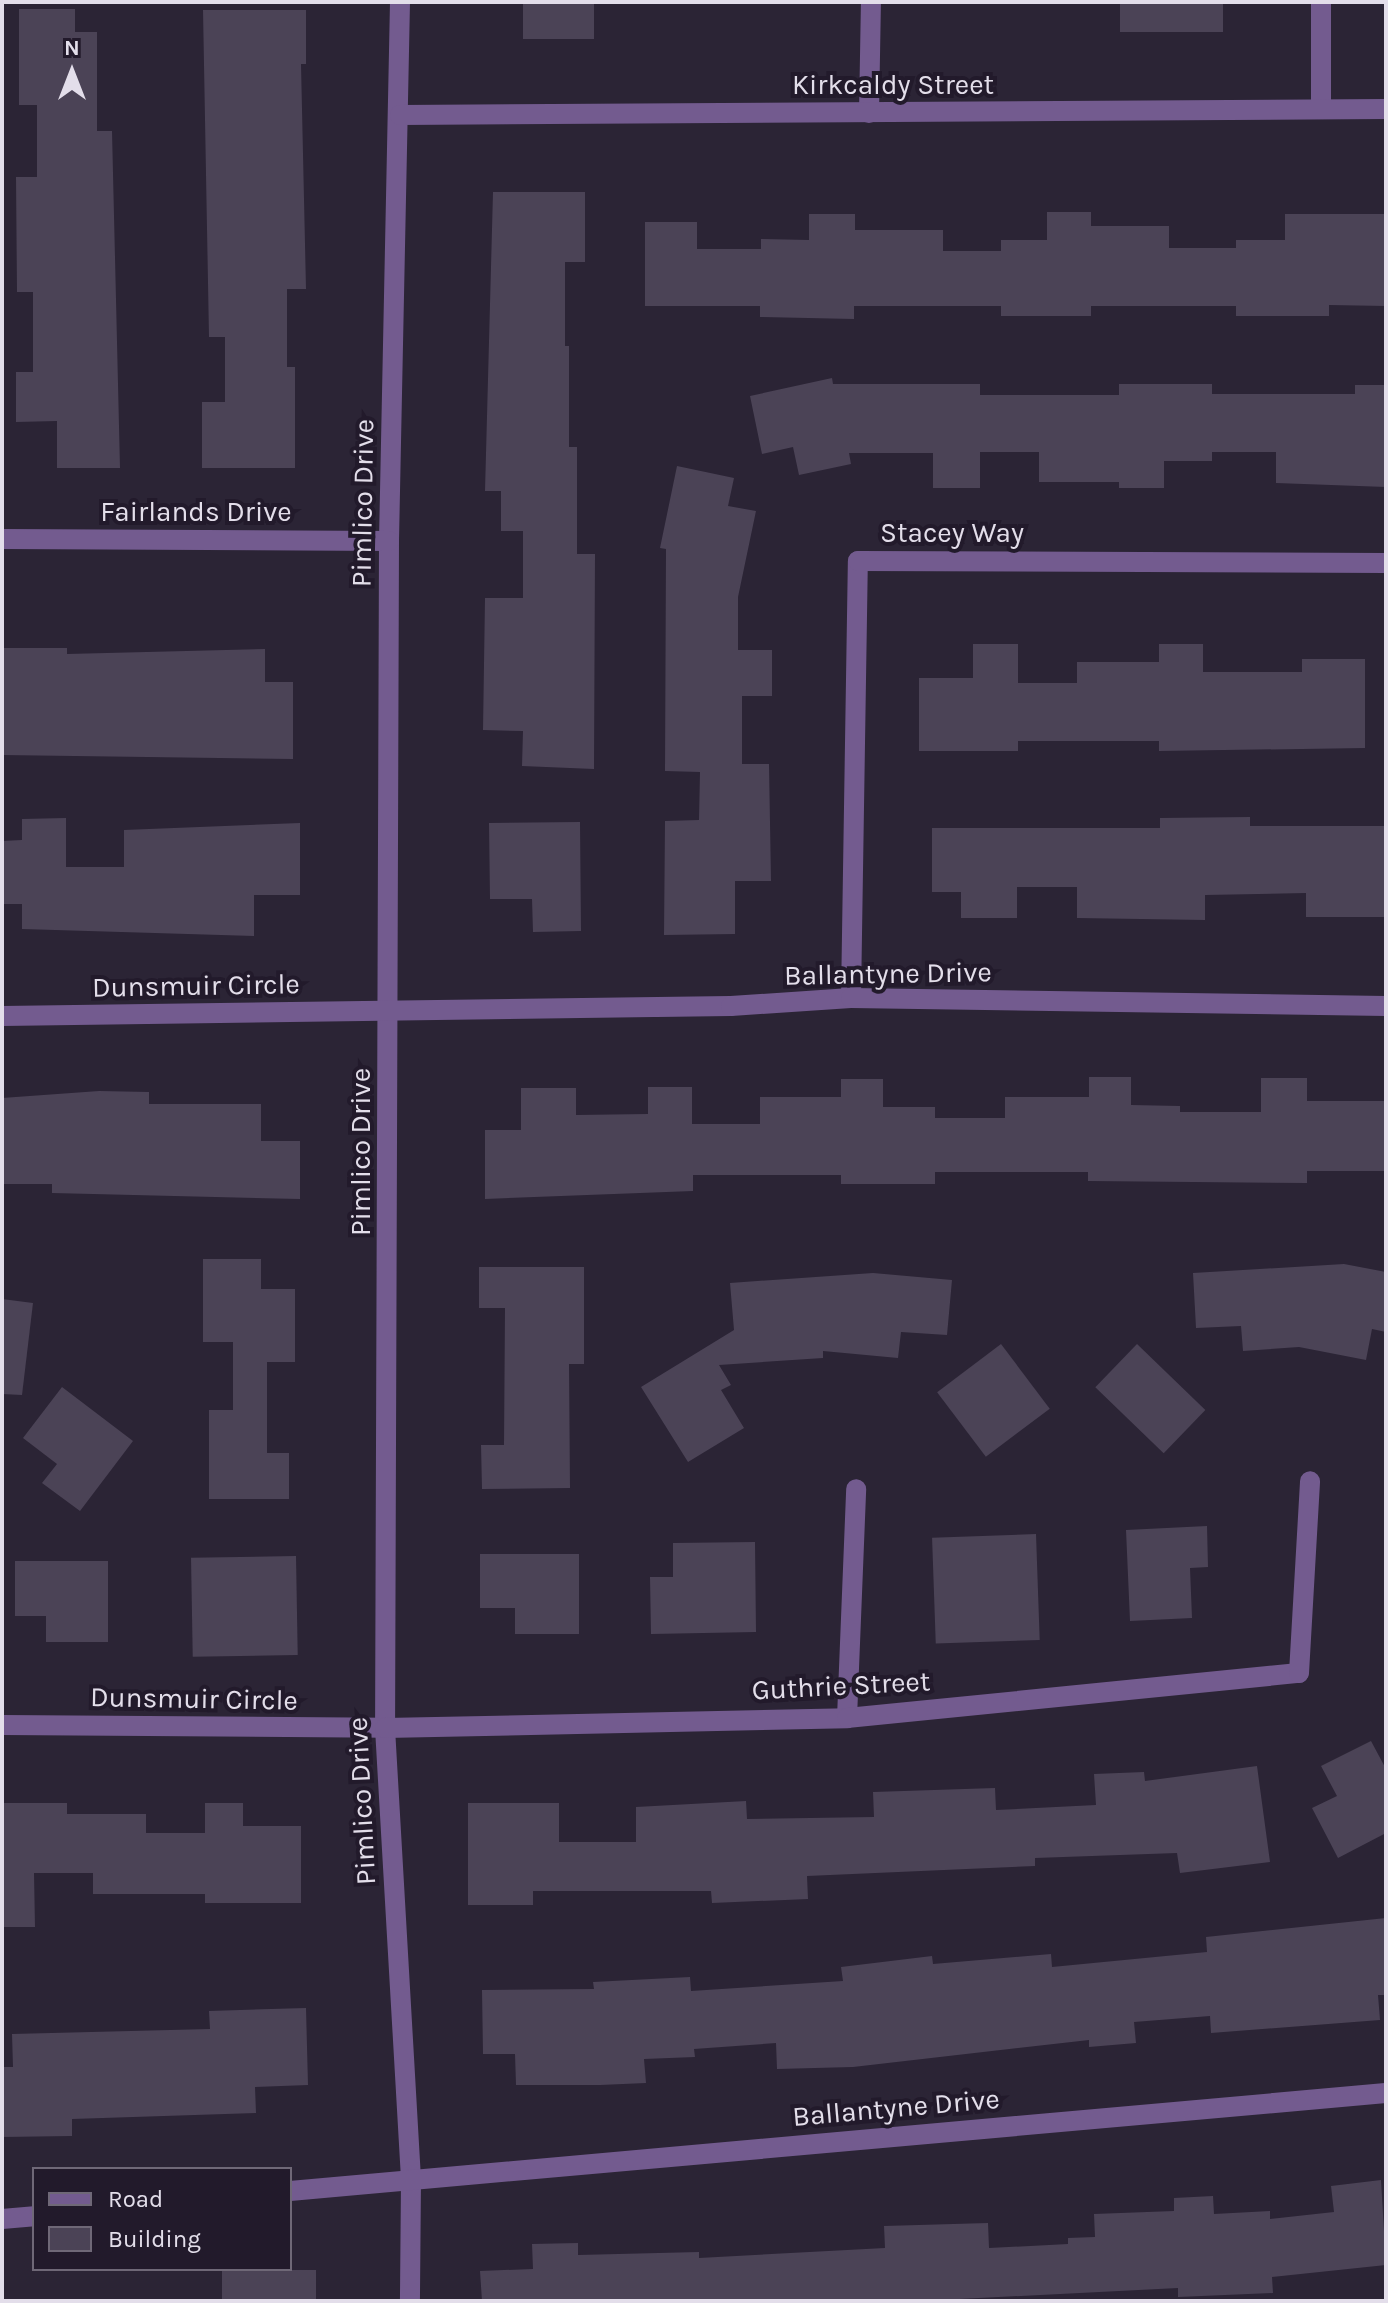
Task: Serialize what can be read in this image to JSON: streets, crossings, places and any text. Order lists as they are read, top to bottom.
{
  "streets": {
    "street": [
      "Kirkcaldy Street",
      "Pimlico Drive",
      "Fairlands Drive",
      "Stacey Way",
      "Ballantyne Drive",
      "Dunsmuir Circle",
      "Guthrie Street"
    ]
  },
  "crossings": [
    ["Kirkcaldy Street", "Pimlico Drive"],
    ["Pimlico Drive", "Fairlands Drive"],
    ["Pimlico Drive", "Ballantyne Drive"],
    ["Pimlico Drive", "Dunsmuir Circle"],
    ["Pimlico Drive", "Guthrie Street"],
    ["Stacey Way", "Ballantyne Drive"],
    ["Ballantyne Drive", "Dunsmuir Circle"],
    ["Dunsmuir Circle", "Guthrie Street"]
  ],
  "legend": ["Road", "Building"],
  "north": "top"
}
